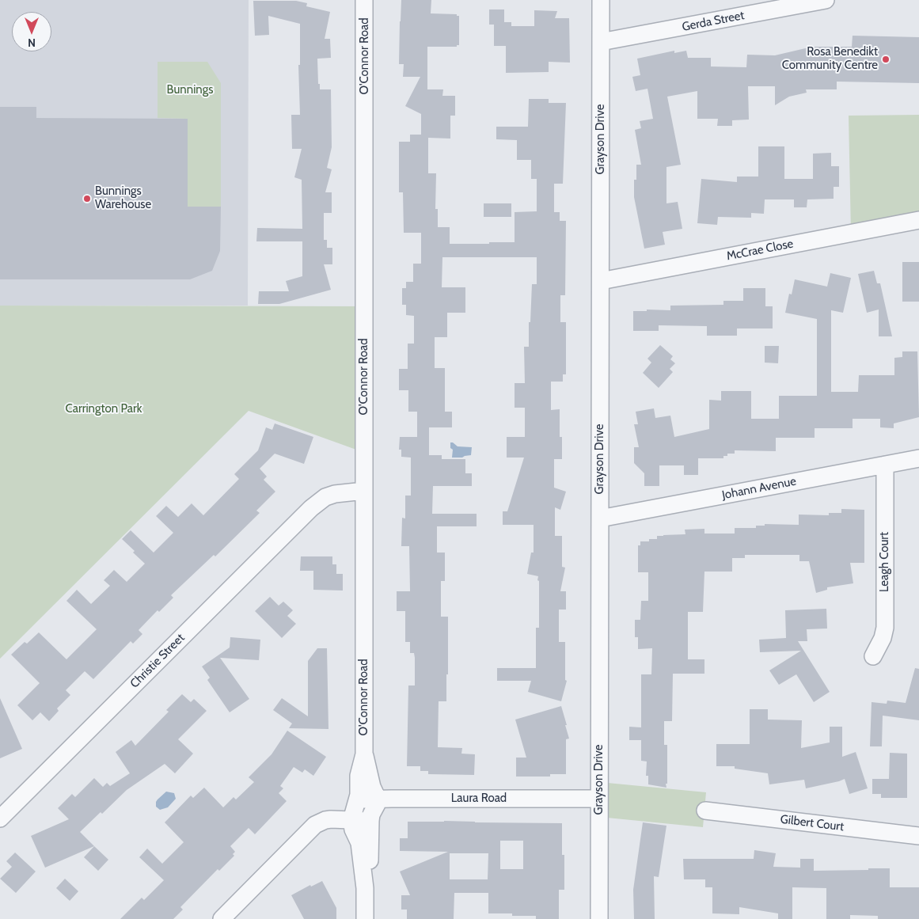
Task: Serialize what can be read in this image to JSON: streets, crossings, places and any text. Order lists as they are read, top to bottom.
{
  "streets": {
    "street": [
      "Gerda Street",
      "O'Connor Road",
      "Grayson Drive",
      "McCrae Close",
      "Johann Avenue",
      "Leagh Court",
      "Christie Street",
      "Laura Road",
      "Gilbert Court"
    ]
  },
  "crossings": [
    ["Gerda Street", "Grayson Drive"],
    ["O'Connor Road", "Christie Street"],
    ["O'Connor Road", "Laura Road"],
    ["Grayson Drive", "McCrae Close"],
    ["Grayson Drive", "Johann Avenue"],
    ["Grayson Drive", "Laura Road"],
    ["Johann Avenue", "Leagh Court"]
  ],
  "parks": ["Bunnings", "Carrington Park"],
  "places": ["Rosa Benedikt Community Centre", "Bunnings Warehouse"],
  "north": "bottom"
}
